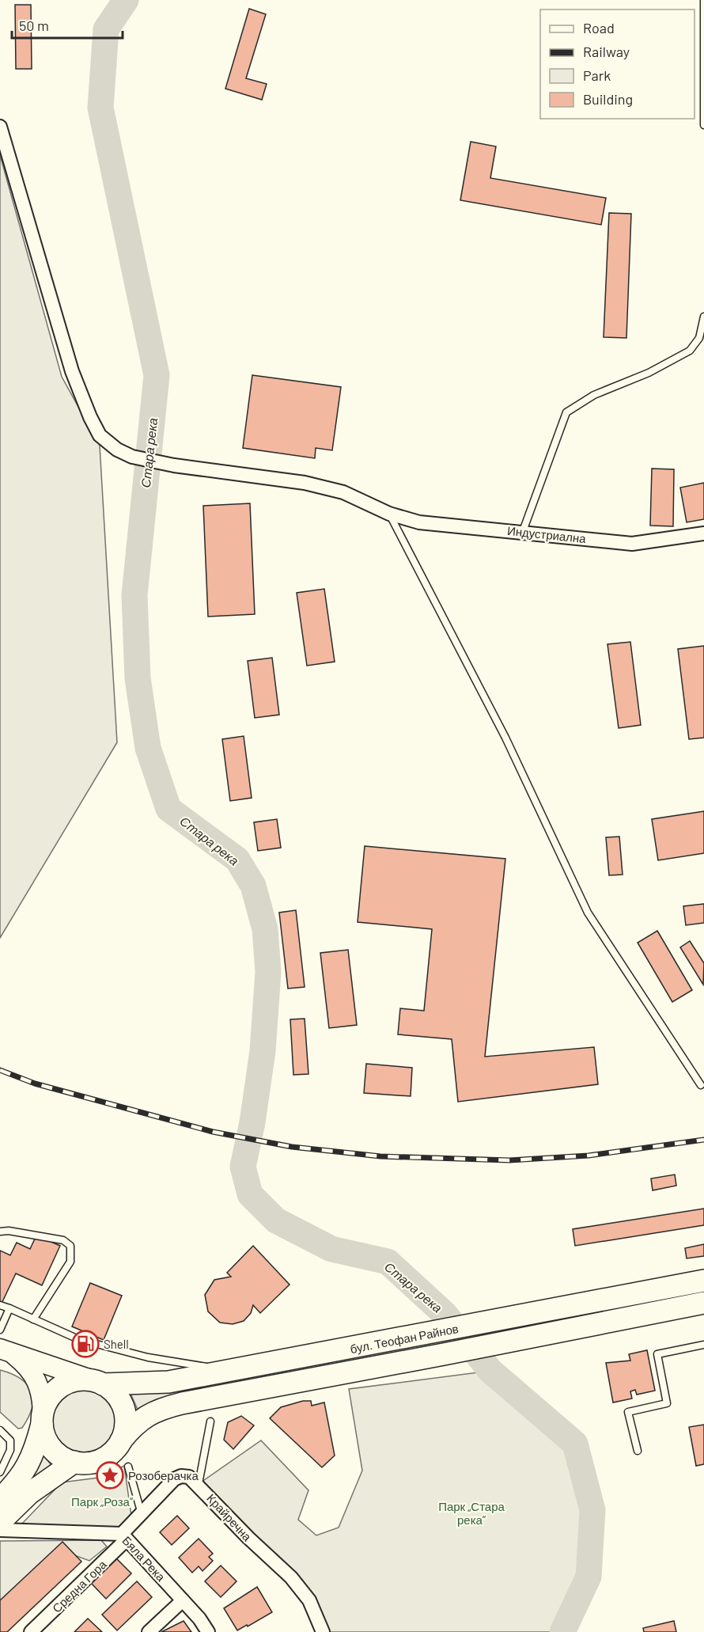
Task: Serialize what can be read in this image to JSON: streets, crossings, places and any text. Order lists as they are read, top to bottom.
{
  "streets": {
    "main road": ["бул. Теофан Райнов"],
    "street": [
      "Индустриална",
      "Крайречна",
      "Бяла Река",
      "Средна Гора"
    ]
  },
  "crossings": [
    ["Крайречна", "Бяла Река"],
    ["Крайречна", "Средна Гора"],
    ["Бяла Река", "Средна Гора"]
  ],
  "water": ["Стара река"],
  "parks": ["Парк „Роза“", "Парк „Стара река“"],
  "places": {
    "fuel station": ["Shell"],
    "place": ["Розоберачка"]
  },
  "legend": [
    "Road",
    "Railway",
    "Park",
    "Building"
  ],
  "scale_bar": "50 m"
}
